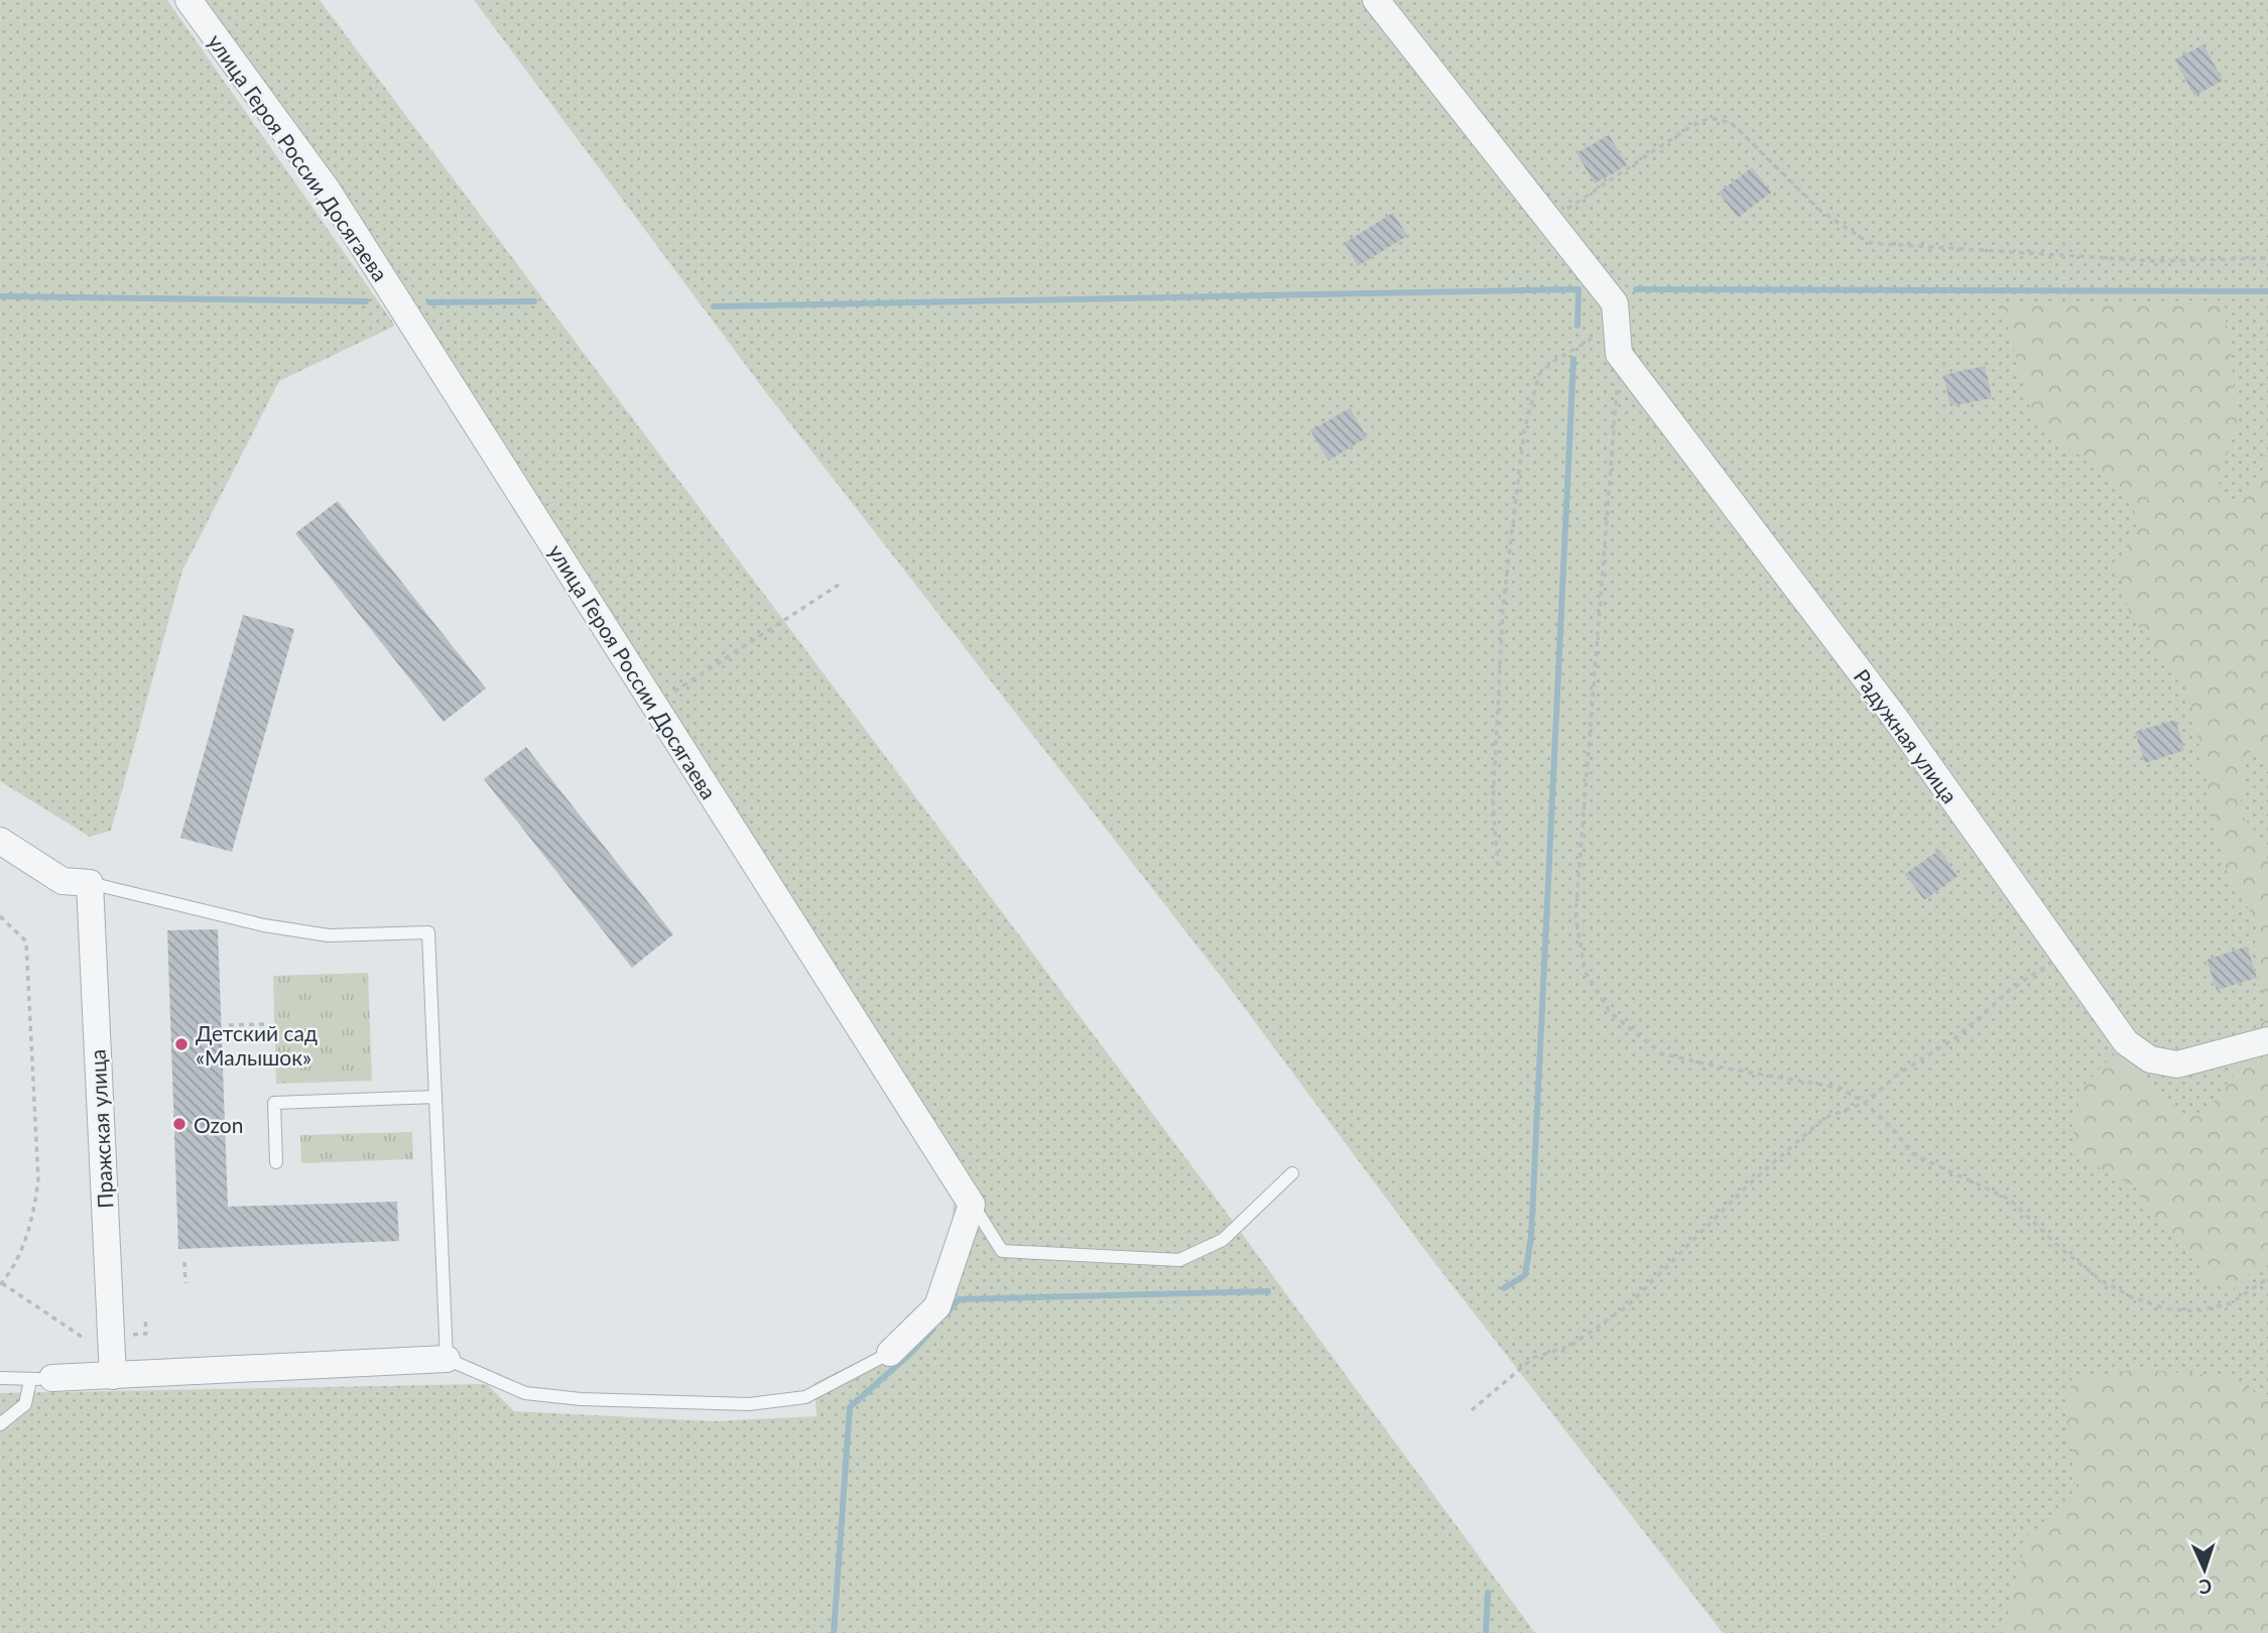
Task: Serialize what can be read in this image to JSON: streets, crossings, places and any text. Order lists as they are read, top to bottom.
{
  "streets": {
    "street": ["улица Героя России Досягаева", "Радужная улица", "Пражская улица"]
  },
  "places": ["Детский сад «Малышок»", "Ozon"],
  "north": "bottom"
}
